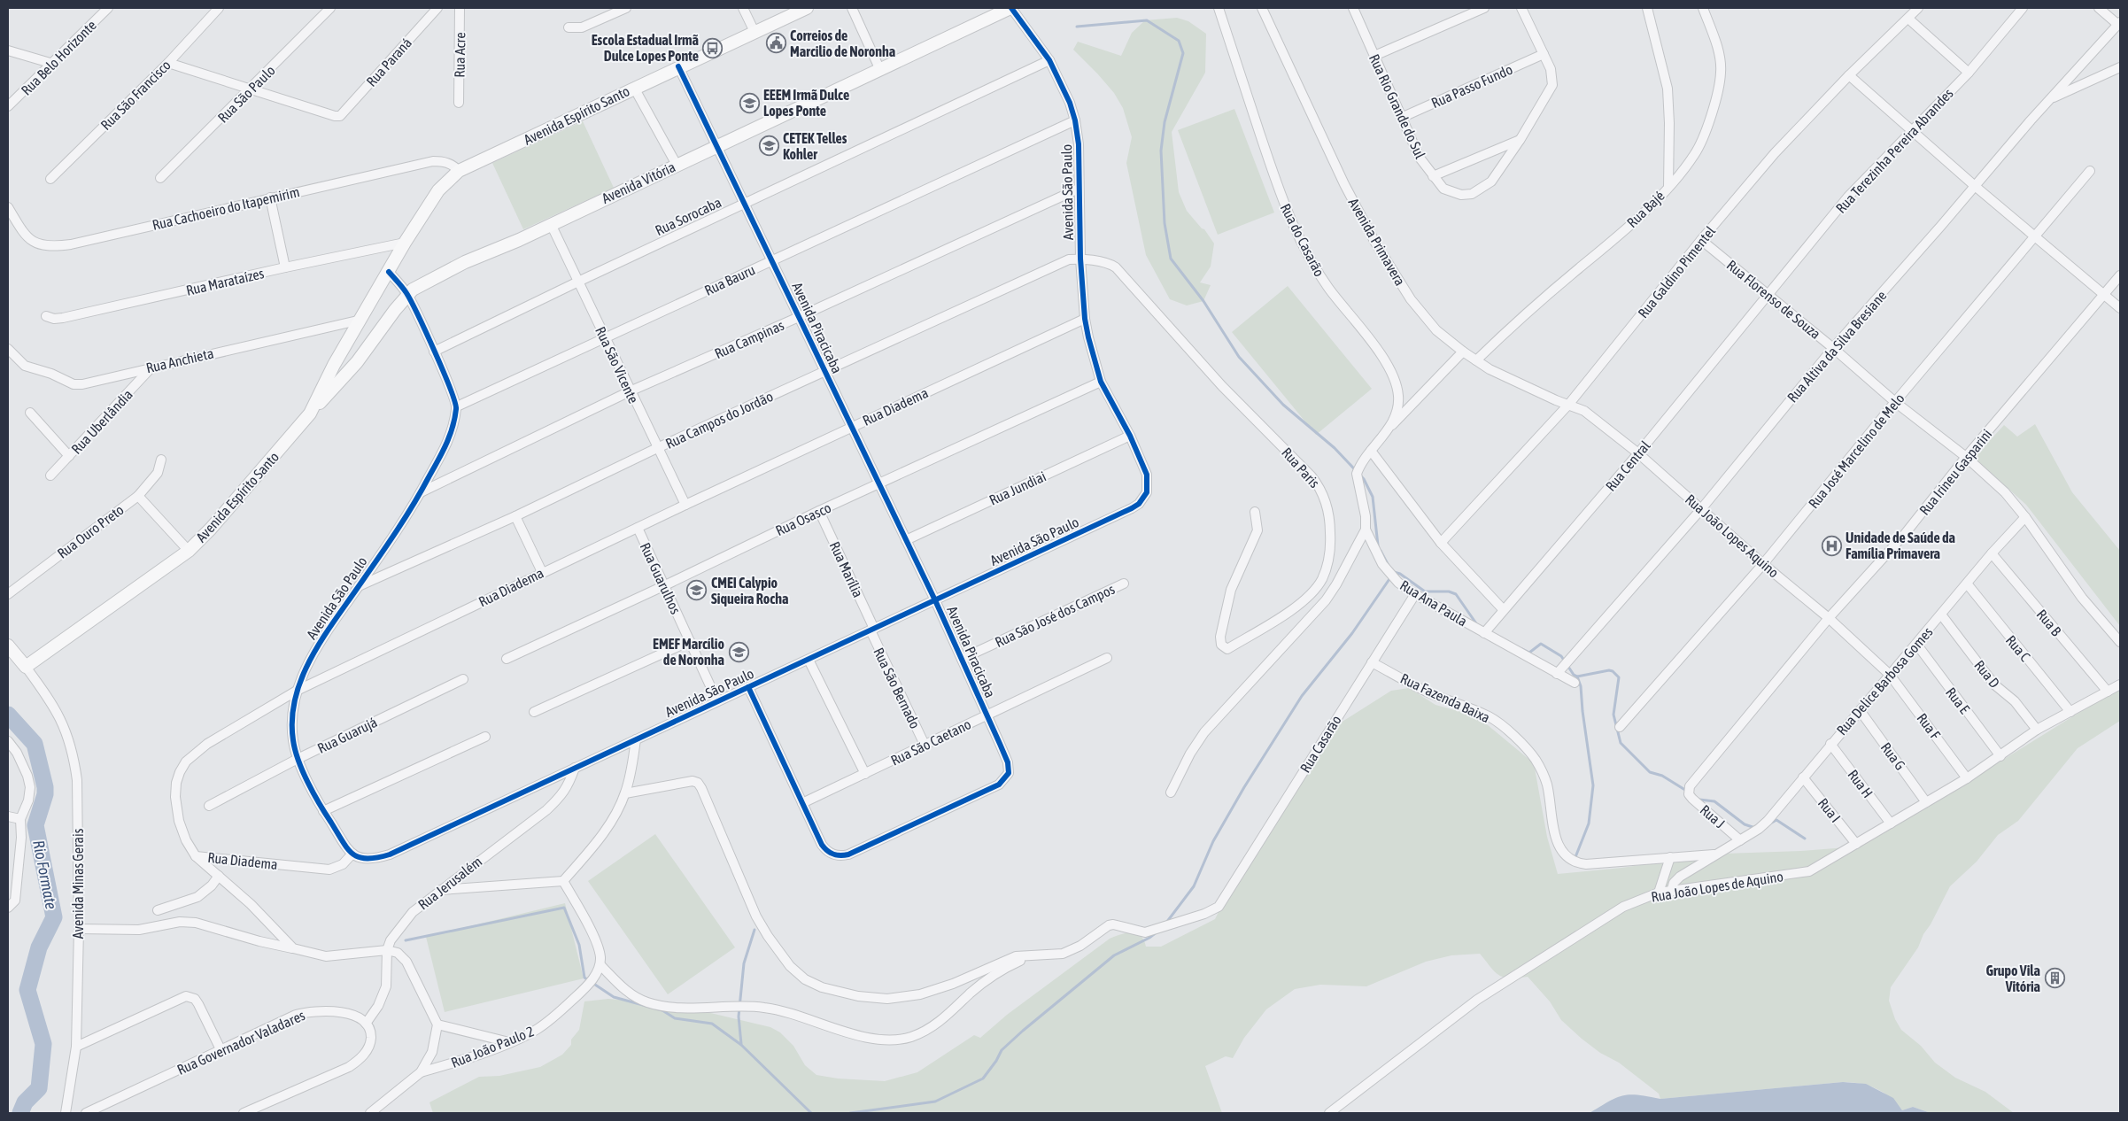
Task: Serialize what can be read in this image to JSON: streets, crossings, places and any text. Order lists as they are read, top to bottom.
{
  "streets": {
    "street": [
      "Rua Acre",
      "Rua Belo Horizonte",
      "Rua Paraná",
      "Rua Passo Fundo",
      "Rua São Paulo",
      "Rua São Francisco",
      "Rua Rio Grande do Sul",
      "Avenida Espírito Santo",
      "Rua Terezinha Pereira Abrandes",
      "Avenida Vitória",
      "Avenida São Paulo",
      "Rua Cachoeiro do Itapemirim",
      "Rua Bajé",
      "Rua Sorocaba",
      "Rua do Casarão",
      "Avenida Primavera",
      "Rua Galdino Pimentel",
      "Rua Bauru",
      "Rua Marataízes",
      "Rua Florenso de Souza",
      "Avenida Piracicaba",
      "Rua Campinas",
      "Rua Altiva da Silva Bresiane",
      "Rua Anchieta",
      "Rua São Vicente",
      "Rua Diadema",
      "Rua Campos do Jordão",
      "Rua Uberlândia",
      "Rua José Marcelino de Melo",
      "Rua Central",
      "Rua Paris",
      "Rua Irineu Gasparini",
      "Rua Jundiai",
      "Rua Osasco",
      "Rua Ouro Preto",
      "Rua João Lopes Aquino",
      "Rua Marília",
      "Rua Guarulhos",
      "Rua Ana Paula",
      "Rua São José dos Campos",
      "Rua B",
      "Rua C",
      "Rua D",
      "Rua Delice Barbosa Gomes",
      "Rua São Bernado",
      "Rua Fazenda Baixa",
      "Rua E",
      "Rua F",
      "Rua Guarujá",
      "Rua São Caetano",
      "Rua Casarão",
      "Rua G",
      "Rua H",
      "Rua I",
      "Rua J",
      "Rua Jerusalém",
      "Avenida Minas Gerais",
      "Rua João Lopes de Aquino",
      "Rua Governador Valadares",
      "Rua João Paulo 2"
    ]
  },
  "crossings": [
    ["Rua Paraná", "Rua São Paulo"],
    ["Rua Passo Fundo", "Rua Rio Grande do Sul"],
    ["Avenida Espírito Santo", "Avenida Vitória"],
    ["Avenida Espírito Santo", "Rua Cachoeiro do Itapemirim"],
    ["Avenida Espírito Santo", "Rua Marataízes"],
    ["Avenida Espírito Santo", "Avenida Piracicaba"],
    ["Avenida Espírito Santo", "Rua Anchieta"],
    ["Avenida Espírito Santo", "Avenida Minas Gerais"],
    ["Rua Terezinha Pereira Abrandes", "Rua Florenso de Souza"],
    ["Rua Terezinha Pereira Abrandes", "Rua Central"],
    ["Avenida Vitória", "Avenida São Paulo"],
    ["Avenida Vitória", "Avenida Piracicaba"],
    ["Avenida Vitória", "Rua São Vicente"],
    ["Avenida São Paulo", "Rua Sorocaba"],
    ["Avenida São Paulo", "Rua Bauru"],
    ["Avenida São Paulo", "Avenida Piracicaba"],
    ["Avenida São Paulo", "Rua Campinas"],
    ["Avenida São Paulo", "Rua Diadema"],
    ["Avenida São Paulo", "Rua Campos do Jordão"],
    ["Avenida São Paulo", "Rua Paris"],
    ["Avenida São Paulo", "Rua Jundiai"],
    ["Avenida São Paulo", "Rua Osasco"],
    ["Avenida São Paulo", "Rua Marília"],
    ["Avenida São Paulo", "Rua Guarulhos"],
    ["Avenida São Paulo", "Rua São Bernado"],
    ["Avenida São Paulo", "Rua Guarujá"],
    ["Avenida São Paulo", "Rua Jerusalém"],
    ["Rua Bajé", "Avenida Primavera"],
    ["Rua Sorocaba", "Avenida Piracicaba"],
    ["Rua Sorocaba", "Rua São Vicente"],
    ["Rua do Casarão", "Rua Ana Paula"],
    ["Avenida Primavera", "Rua Galdino Pimentel"],
    ["Avenida Primavera", "Rua João Lopes Aquino"],
    ["Rua Galdino Pimentel", "Rua Florenso de Souza"],
    ["Rua Galdino Pimentel", "Rua João Lopes Aquino"],
    ["Rua Bauru", "Avenida Piracicaba"],
    ["Rua Bauru", "Rua São Vicente"],
    ["Rua Florenso de Souza", "Rua Altiva da Silva Bresiane"],
    ["Rua Florenso de Souza", "Rua José Marcelino de Melo"],
    ["Rua Florenso de Souza", "Rua Central"],
    ["Rua Florenso de Souza", "Rua Irineu Gasparini"],
    ["Rua Florenso de Souza", "Rua Delice Barbosa Gomes"],
    ["Avenida Piracicaba", "Rua Campinas"],
    ["Avenida Piracicaba", "Rua Diadema"],
    ["Avenida Piracicaba", "Rua Campos do Jordão"],
    ["Avenida Piracicaba", "Rua Jundiai"],
    ["Avenida Piracicaba", "Rua Osasco"],
    ["Avenida Piracicaba", "Rua São José dos Campos"],
    ["Avenida Piracicaba", "Rua São Caetano"],
    ["Rua Campinas", "Rua São Vicente"],
    ["Rua Altiva da Silva Bresiane", "Rua João Lopes Aquino"],
    ["Rua Altiva da Silva Bresiane", "Rua Ana Paula"],
    ["Rua Anchieta", "Rua Uberlândia"],
    ["Rua São Vicente", "Rua Diadema"],
    ["Rua São Vicente", "Rua Campos do Jordão"],
    ["Rua Diadema", "Rua Guarulhos"],
    ["Rua Campos do Jordão", "Rua Paris"],
    ["Rua José Marcelino de Melo", "Rua João Lopes Aquino"],
    ["Rua Central", "Rua João Lopes Aquino"],
    ["Rua Central", "Rua Ana Paula"],
    ["Rua Irineu Gasparini", "Rua João Lopes Aquino"],
    ["Rua Irineu Gasparini", "Rua J"],
    ["Rua Osasco", "Rua Marília"],
    ["Rua Osasco", "Rua Guarulhos"],
    ["Rua João Lopes Aquino", "Rua Delice Barbosa Gomes"],
    ["Rua João Lopes Aquino", "Rua F"],
    ["Rua Marília", "Rua São Bernado"],
    ["Rua Ana Paula", "Rua Casarão"],
    ["Rua B", "Rua Delice Barbosa Gomes"],
    ["Rua B", "Rua João Lopes de Aquino"],
    ["Rua C", "Rua Delice Barbosa Gomes"],
    ["Rua C", "Rua João Lopes de Aquino"],
    ["Rua D", "Rua Delice Barbosa Gomes"],
    ["Rua D", "Rua João Lopes de Aquino"],
    ["Rua Delice Barbosa Gomes", "Rua Fazenda Baixa"],
    ["Rua Delice Barbosa Gomes", "Rua E"],
    ["Rua Delice Barbosa Gomes", "Rua F"],
    ["Rua Delice Barbosa Gomes", "Rua G"],
    ["Rua Delice Barbosa Gomes", "Rua H"],
    ["Rua Delice Barbosa Gomes", "Rua I"],
    ["Rua Delice Barbosa Gomes", "Rua J"],
    ["Rua Delice Barbosa Gomes", "Rua João Lopes de Aquino"],
    ["Rua São Bernado", "Rua São Caetano"],
    ["Rua Fazenda Baixa", "Rua Casarão"],
    ["Rua E", "Rua João Lopes de Aquino"],
    ["Rua F", "Rua João Lopes de Aquino"],
    ["Rua G", "Rua João Lopes de Aquino"],
    ["Rua H", "Rua João Lopes de Aquino"],
    ["Rua I", "Rua João Lopes de Aquino"],
    ["Rua Jerusalém", "Rua Governador Valadares"]
  ],
  "water": ["Rio Formate"],
  "places": {
    "public building": ["Correios de Marcilio de Noronha"],
    "bus stop": ["Escola Estadual Irmã Dulce Lopes Ponte"],
    "school or university": [
      "EEEM Irmã Dulce Lopes Ponte",
      "CETEK Telles Kohler",
      "CMEI Calypio Siqueira Rocha",
      "EMEF Marcílio de Noronha"
    ],
    "hospital": ["Unidade de Saúde da Família Primavera"],
    "building": ["Grupo Vila Vitória"]
  }
}
